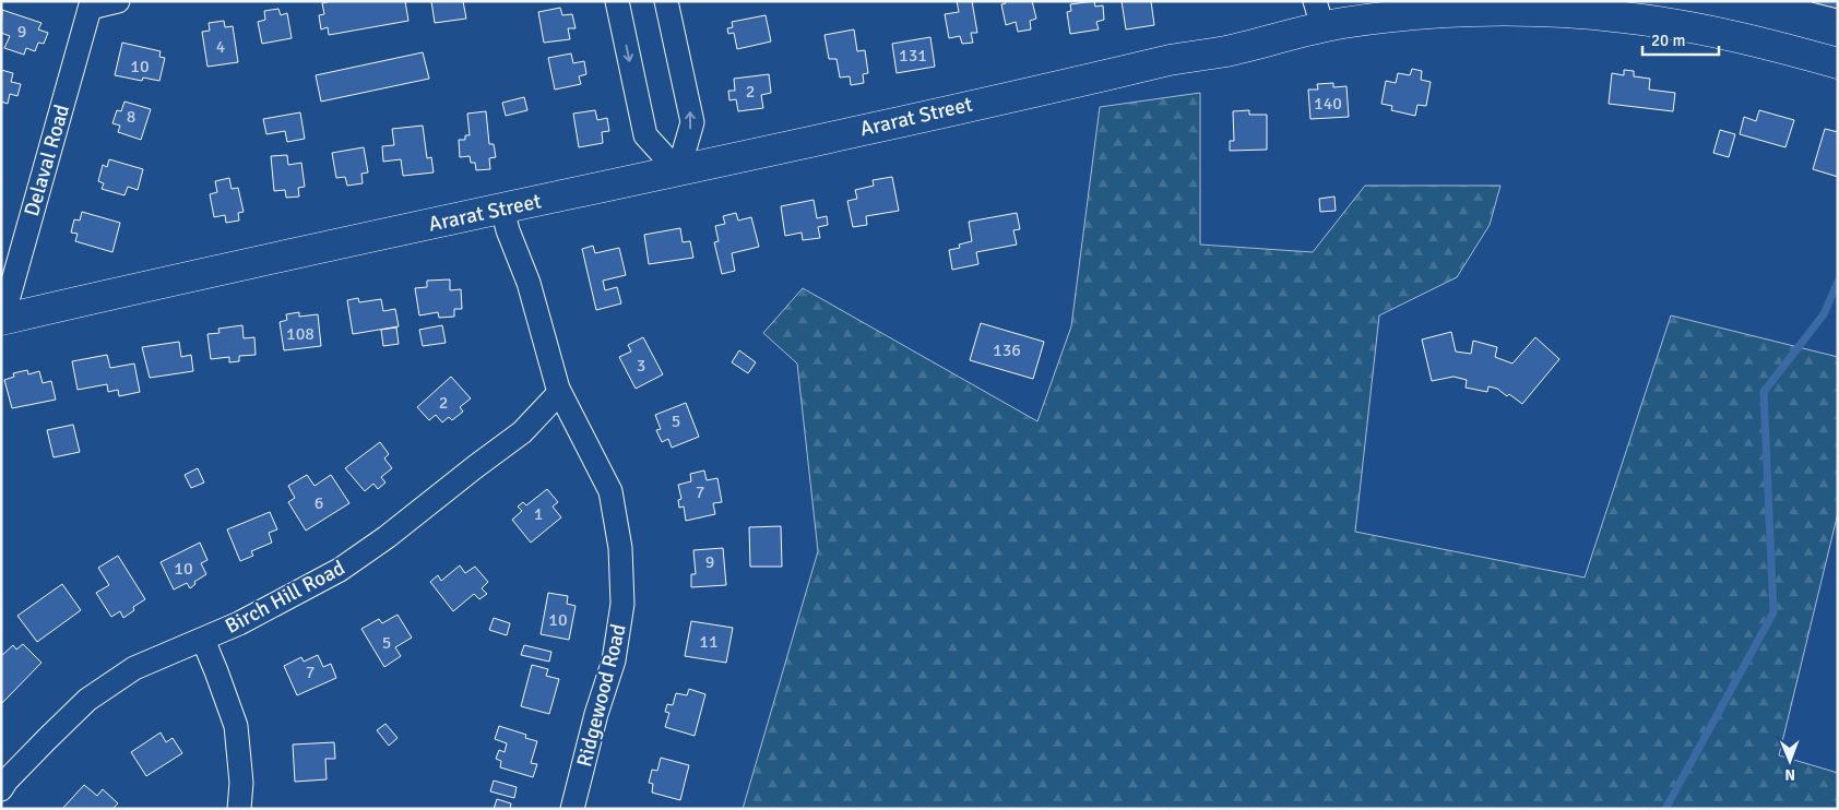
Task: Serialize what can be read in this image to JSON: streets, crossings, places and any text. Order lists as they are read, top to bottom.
{
  "streets": {
    "main road": ["Ararat Street"],
    "street": ["Delaval Road", "Birch Hill Road", "Ridgewood Road"]
  },
  "crossings": [
    ["Ararat Street", "Delaval Road"],
    ["Ararat Street", "Ridgewood Road"],
    ["Birch Hill Road", "Ridgewood Road"]
  ],
  "house_numbers": [
    "9",
    "4",
    "131",
    "10",
    "2",
    "140",
    "8",
    "108",
    "136",
    "3",
    "2",
    "5",
    "7",
    "6",
    "1",
    "9",
    "10",
    "10",
    "11",
    "5",
    "7"
  ],
  "scale_bar": "20 m",
  "north": "bottom"
}
